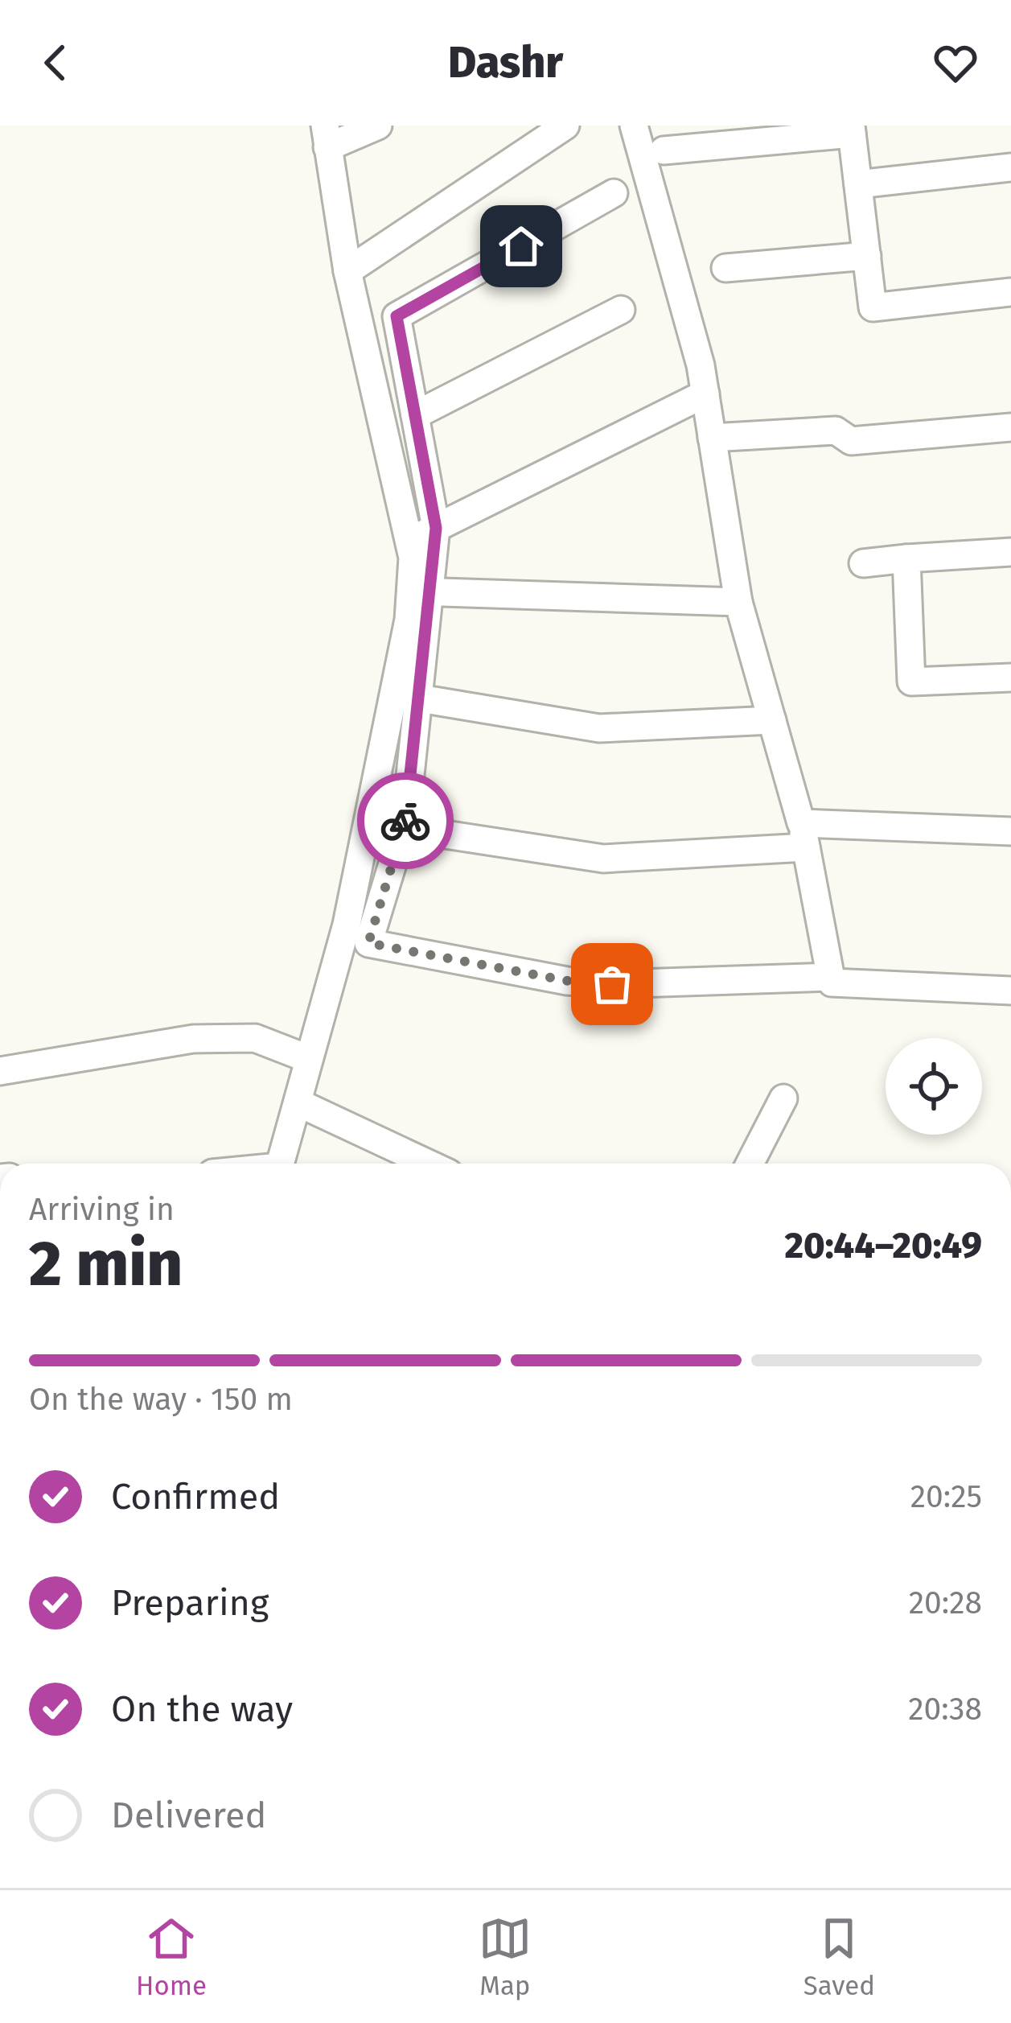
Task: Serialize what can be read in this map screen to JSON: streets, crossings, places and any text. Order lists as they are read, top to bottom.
{
  "page": {
    "header": "Dashr",
    "heading": ["2 min", "Arriving in", "20:44–20:49"],
    "bar": "On the way · 150 m",
    "list": [
      ["Confirmed", "20:25"],
      ["Preparing", "20:28"],
      ["On the way", "20:38"],
      "Delivered"
    ],
    "tabs": ["Home", "Map", "Saved"]
  }
}
